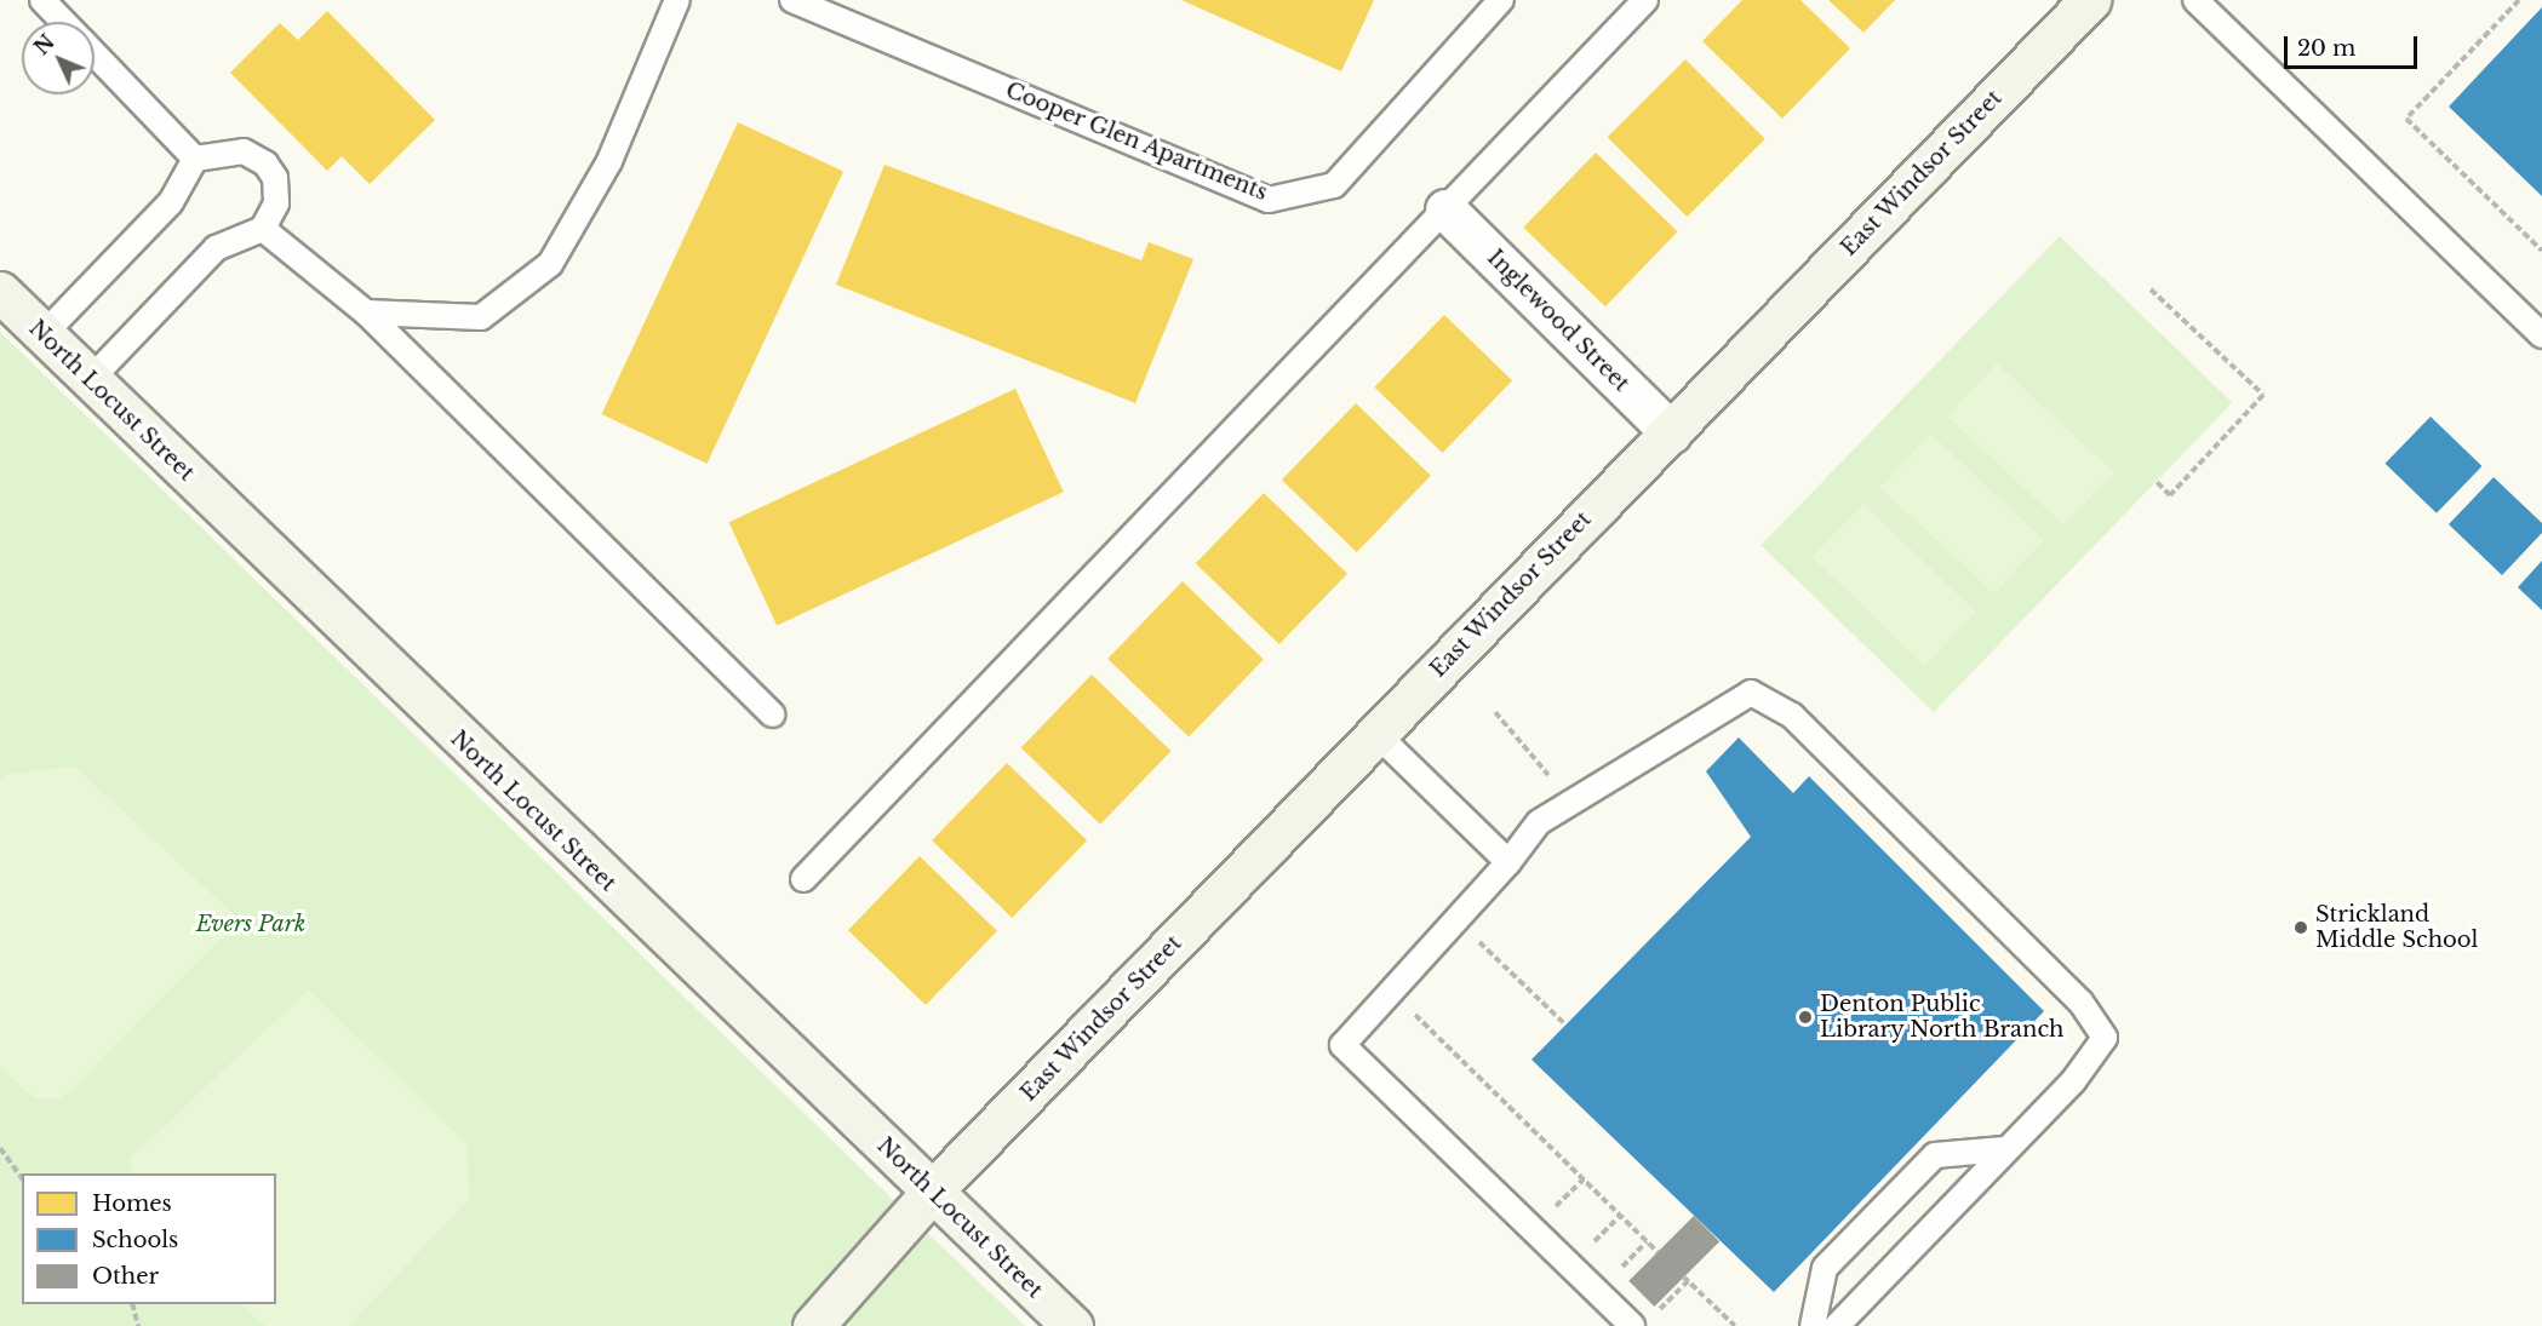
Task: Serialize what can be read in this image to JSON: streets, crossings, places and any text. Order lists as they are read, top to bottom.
{
  "streets": {
    "street": ["East Windsor Street", "Inglewood Street", "North Locust Street"],
    "lane": ["Cooper Glen Apartments"]
  },
  "crossings": [
    ["East Windsor Street", "Inglewood Street"],
    ["East Windsor Street", "North Locust Street"]
  ],
  "parks": ["Evers Park"],
  "places": ["Strickland Middle School", "Denton Public Library North Branch"],
  "legend": ["Homes", "Schools", "Other"],
  "scale_bar": "20 m",
  "north": "top left"
}
